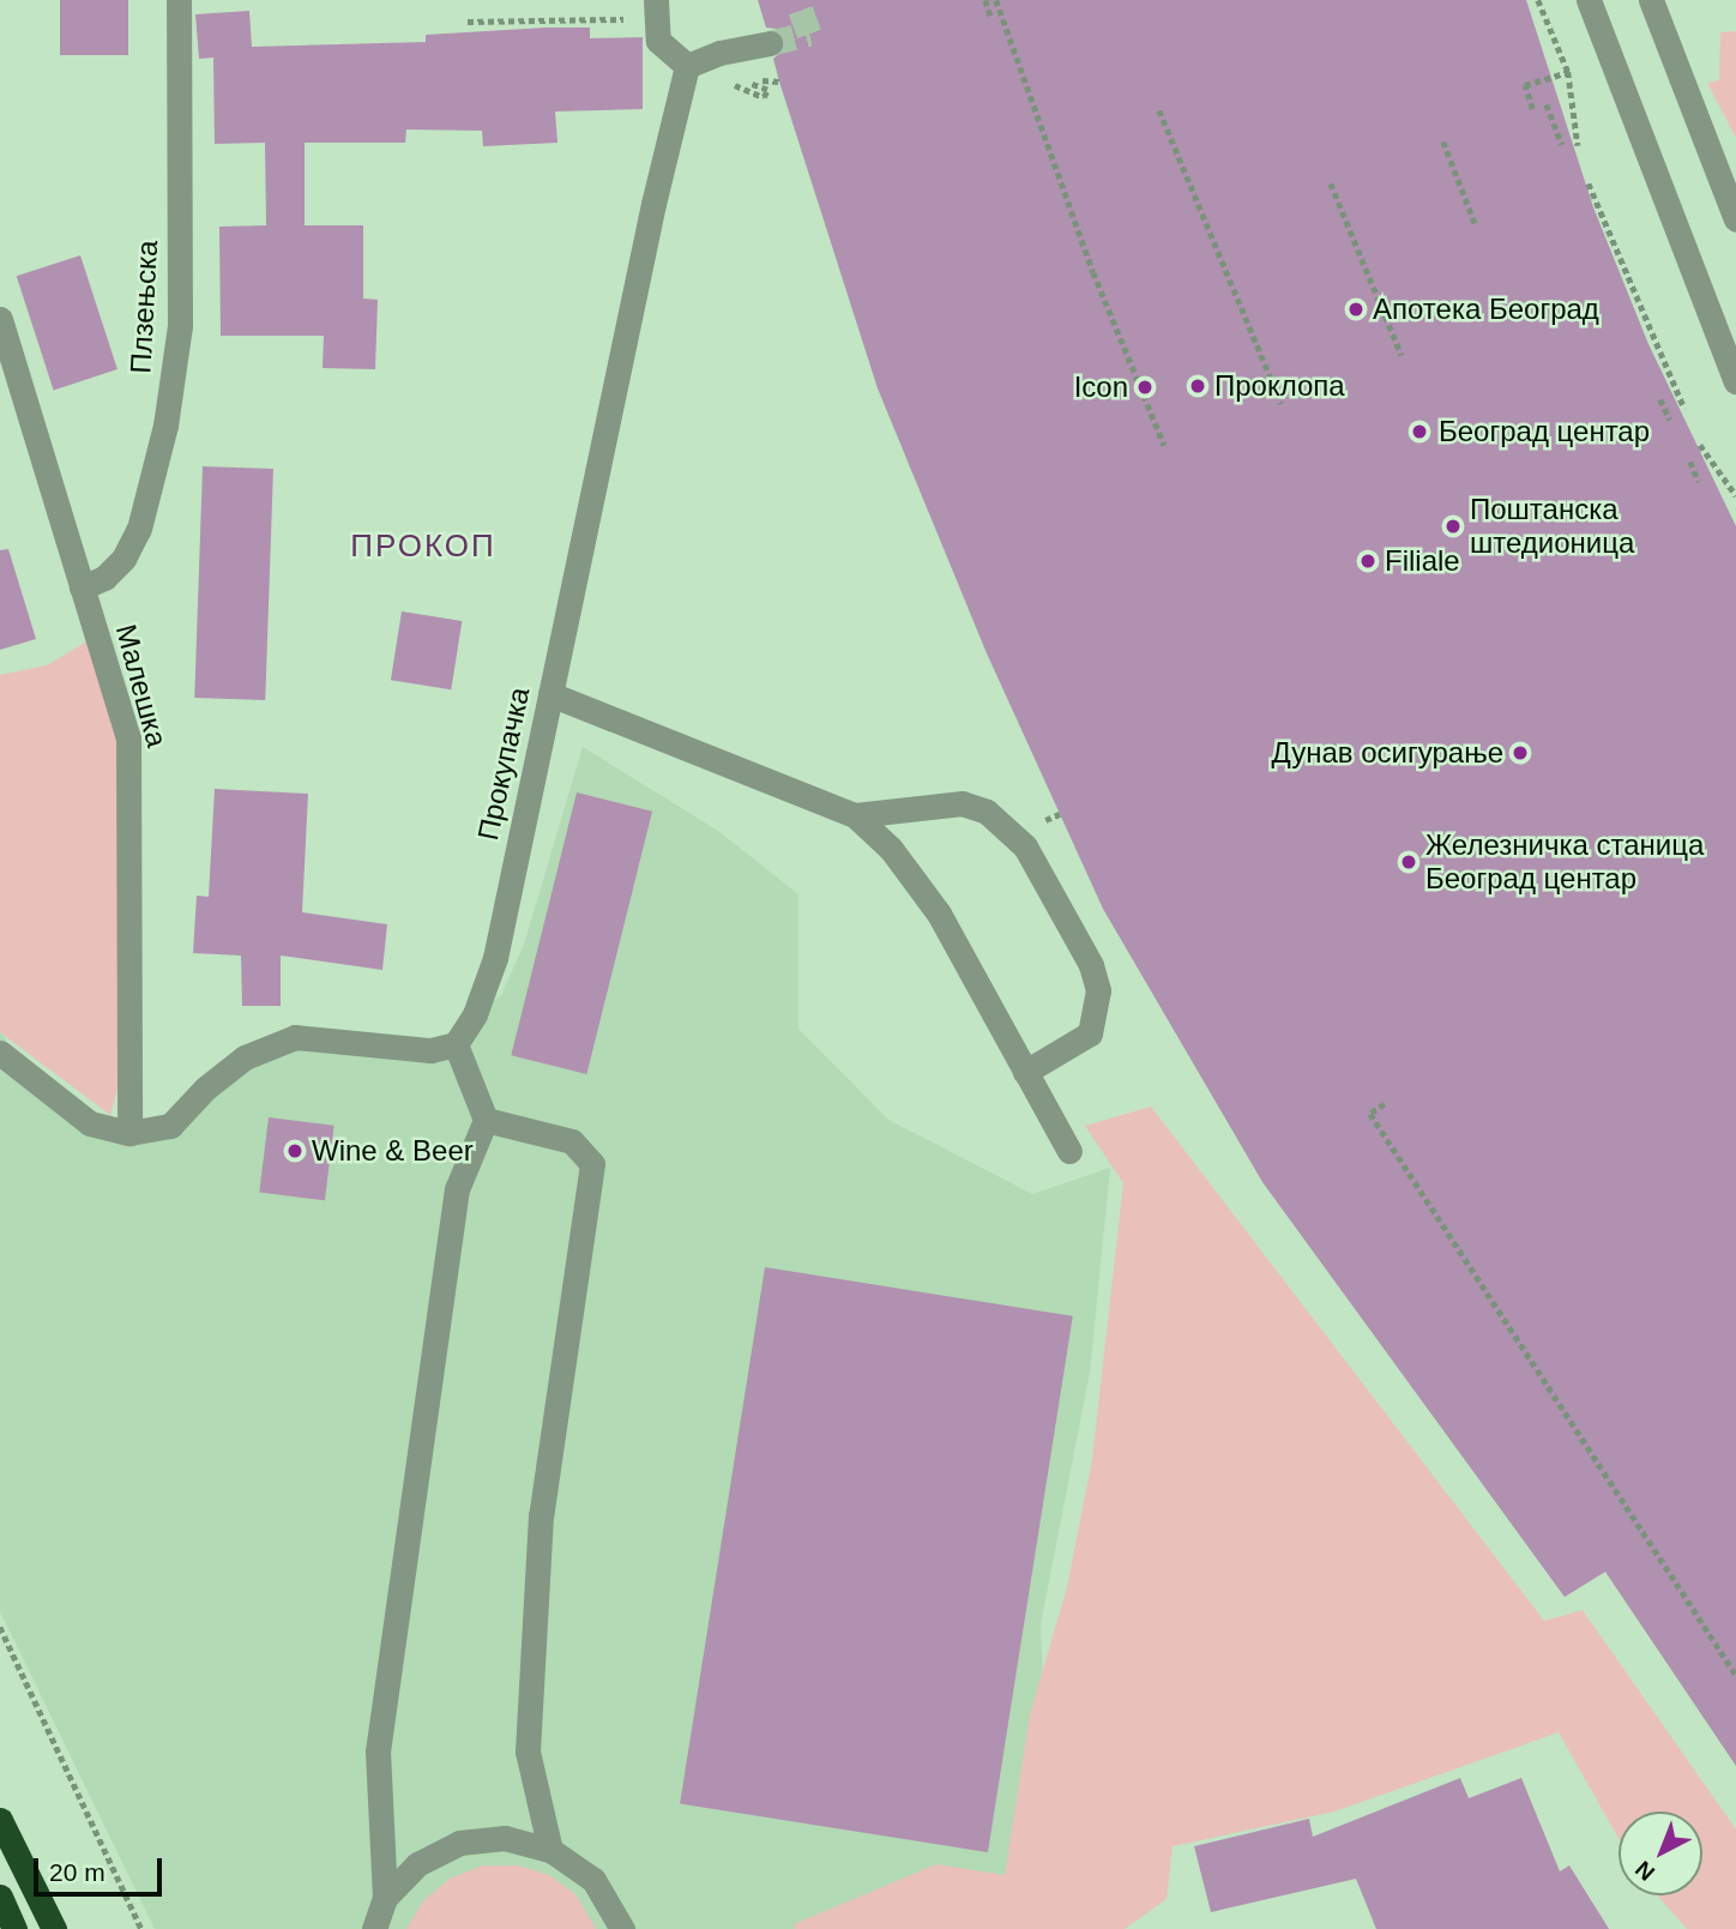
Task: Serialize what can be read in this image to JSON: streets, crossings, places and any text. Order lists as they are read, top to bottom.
{
  "streets": {
    "street": ["Плзењска", "Малешка", "Прокупачка"]
  },
  "crossings": [
    ["Плзењска", "Малешка"]
  ],
  "districts": ["ПРОКОП"],
  "places": [
    "Апотека Београд",
    "Проклопа",
    "Icon",
    "Београд центар",
    "Поштанска штедионица",
    "Filiale",
    "Дунав осигурање",
    "Железничка станица Београд центар",
    "Wine & Beer"
  ],
  "scale_bar": "20 m",
  "north": "bottom left"
}
